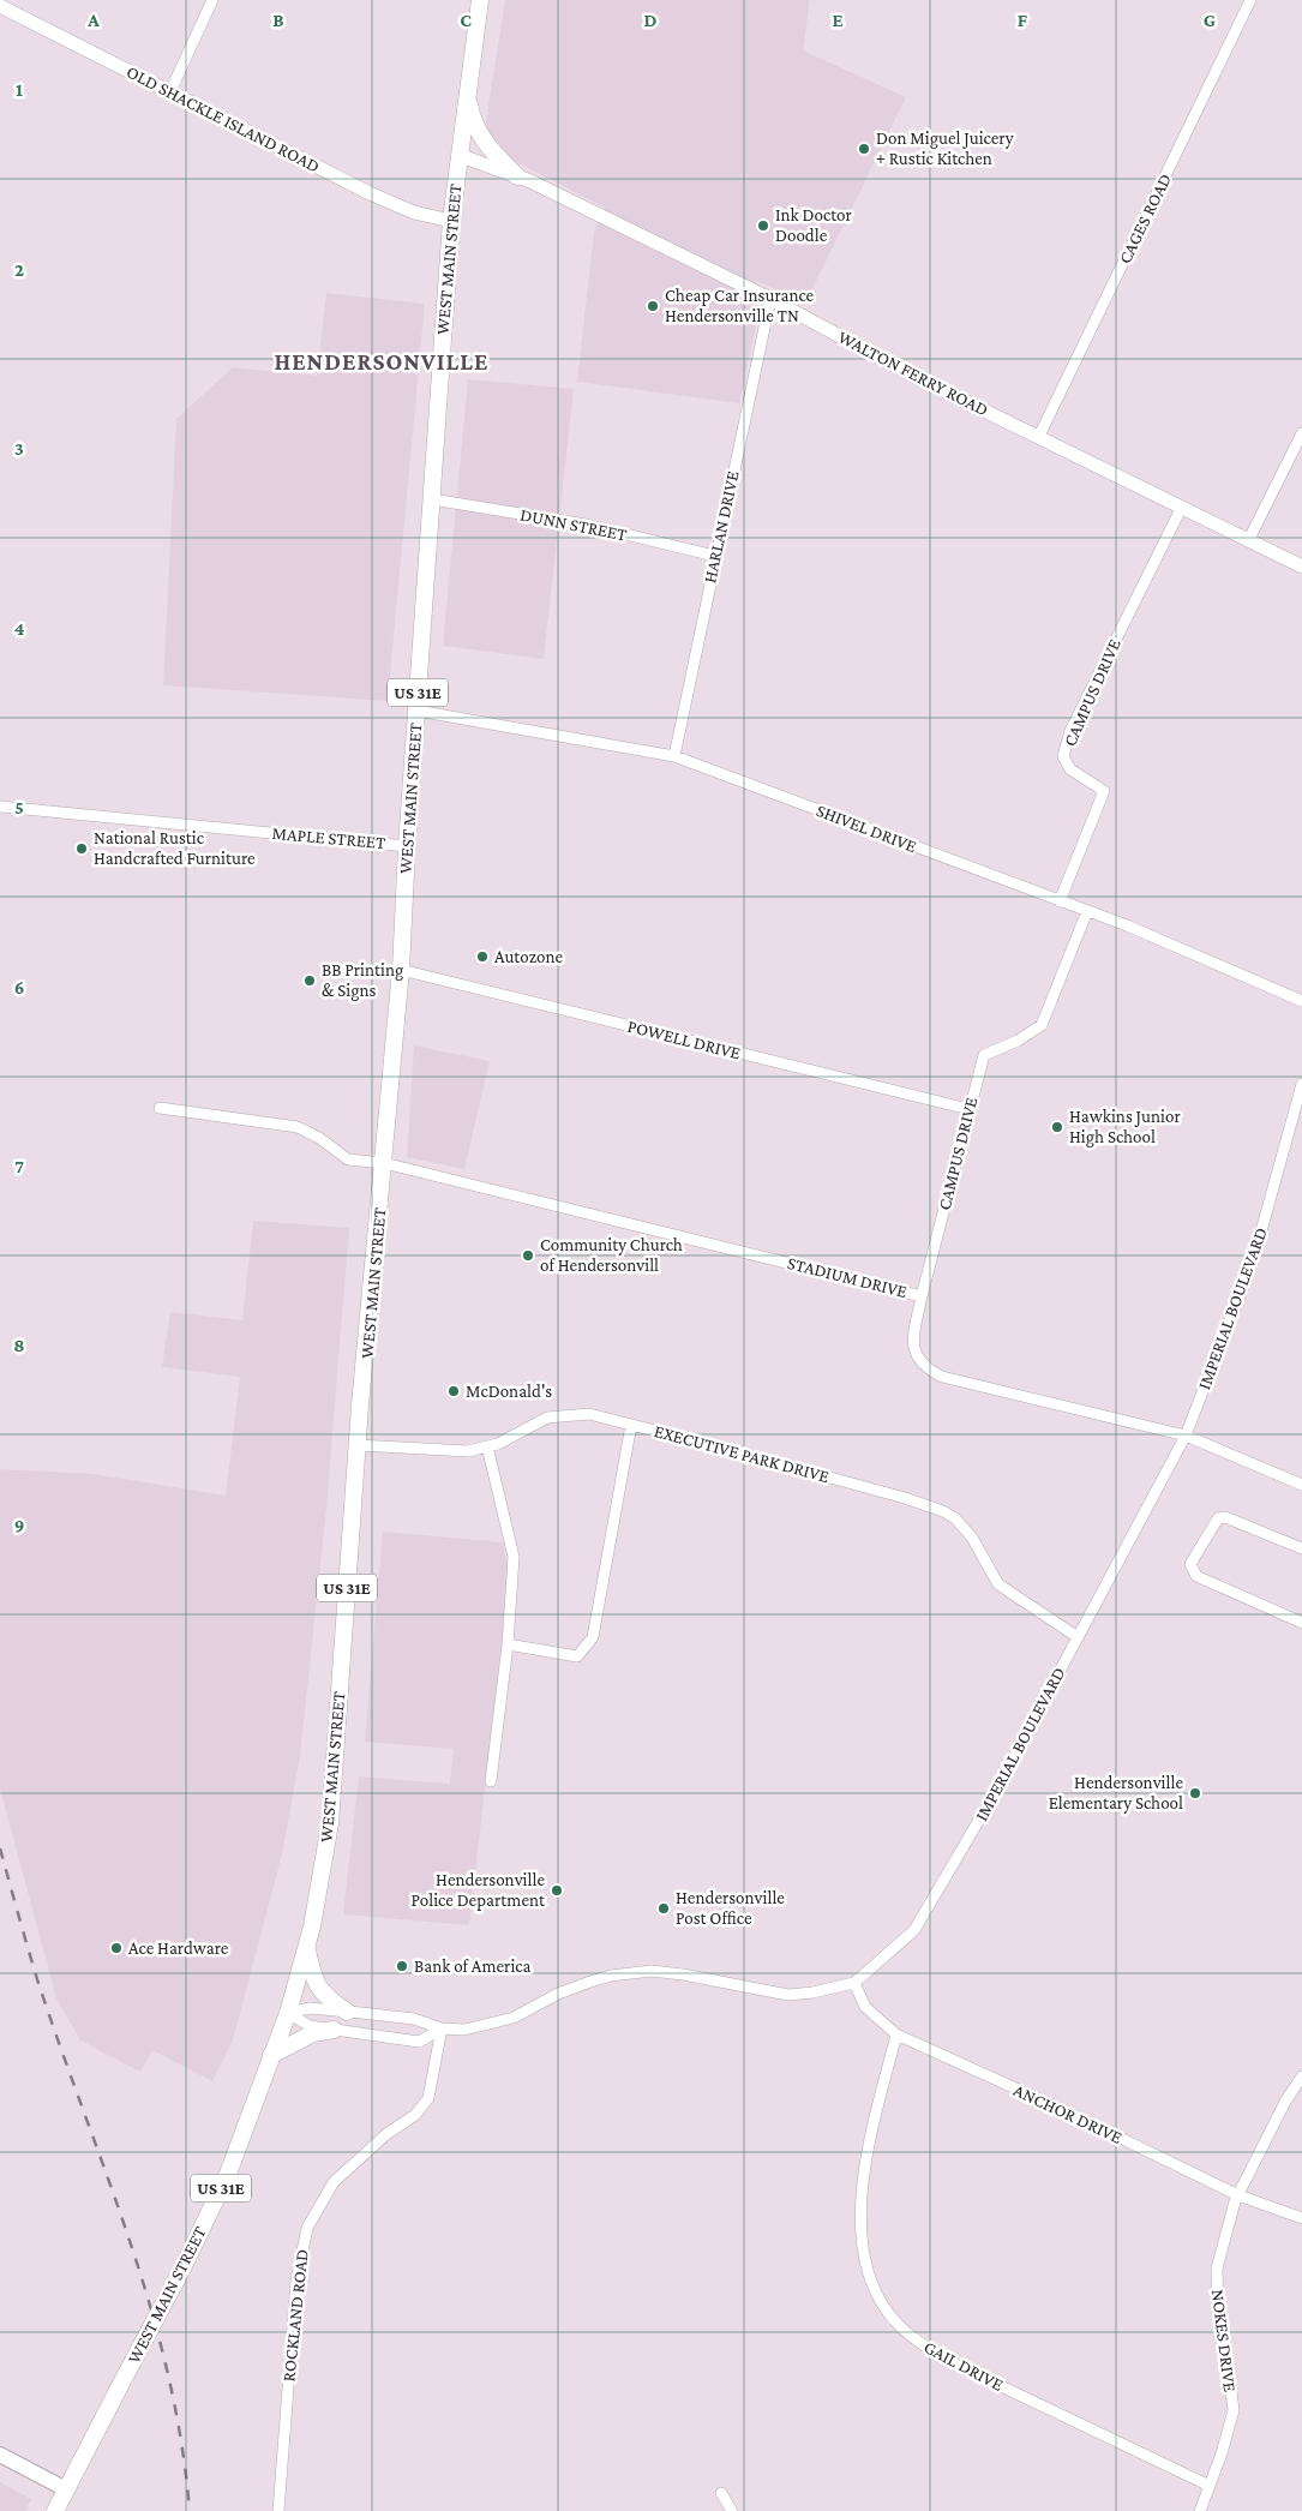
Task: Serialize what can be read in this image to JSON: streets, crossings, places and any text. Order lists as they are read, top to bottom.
{
  "streets": {
    "main road": ["WEST MAIN STREET", "US 31E"],
    "street": [
      "OLD SHACKLE ISLAND ROAD",
      "CAGES ROAD",
      "WALTON FERRY ROAD",
      "DUNN STREET",
      "HARLAN DRIVE",
      "CAMPUS DRIVE",
      "SHIVEL DRIVE",
      "MAPLE STREET",
      "POWELL DRIVE",
      "STADIUM DRIVE",
      "IMPERIAL BOULEVARD",
      "EXECUTIVE PARK DRIVE",
      "ANCHOR DRIVE",
      "ROCKLAND ROAD",
      "NOKES DRIVE",
      "GAIL DRIVE"
    ]
  },
  "crossings": [
    ["OLD SHACKLE ISLAND ROAD", "WEST MAIN STREET"],
    ["CAGES ROAD", "WALTON FERRY ROAD"],
    ["WEST MAIN STREET", "WALTON FERRY ROAD"],
    ["WEST MAIN STREET", "DUNN STREET"],
    ["WEST MAIN STREET", "SHIVEL DRIVE"],
    ["WEST MAIN STREET", "MAPLE STREET"],
    ["WEST MAIN STREET", "POWELL DRIVE"],
    ["WEST MAIN STREET", "STADIUM DRIVE"],
    ["WEST MAIN STREET", "EXECUTIVE PARK DRIVE"],
    ["WALTON FERRY ROAD", "HARLAN DRIVE"],
    ["WALTON FERRY ROAD", "CAMPUS DRIVE"],
    ["DUNN STREET", "HARLAN DRIVE"],
    ["HARLAN DRIVE", "SHIVEL DRIVE"],
    ["CAMPUS DRIVE", "SHIVEL DRIVE"],
    ["CAMPUS DRIVE", "POWELL DRIVE"],
    ["CAMPUS DRIVE", "STADIUM DRIVE"],
    ["STADIUM DRIVE", "IMPERIAL BOULEVARD"],
    ["IMPERIAL BOULEVARD", "EXECUTIVE PARK DRIVE"],
    ["IMPERIAL BOULEVARD", "ANCHOR DRIVE"],
    ["ANCHOR DRIVE", "NOKES DRIVE"],
    ["ANCHOR DRIVE", "GAIL DRIVE"],
    ["NOKES DRIVE", "GAIL DRIVE"]
  ],
  "districts": ["HENDERSONVILLE"],
  "places": [
    "Don Miguel Juicery + Rustic Kitchen",
    "Ink Doctor Doodle",
    "Cheap Car Insurance Hendersonville TN",
    "National Rustic Handcrafted Furniture",
    "Autozone",
    "BB Printing & Signs",
    "Hawkins Junior High School",
    "Community Church of Hendersonvill",
    "McDonald's",
    "Hendersonville Elementary School",
    "Hendersonville Police Department",
    "Hendersonville Post Office",
    "Ace Hardware",
    "Bank of America"
  ],
  "grid": {
    "columns": [
      "A",
      "B",
      "C",
      "D",
      "E",
      "F",
      "G"
    ],
    "rows": [
      "1",
      "2",
      "3",
      "4",
      "5",
      "6",
      "7",
      "8",
      "9"
    ]
  }
}
